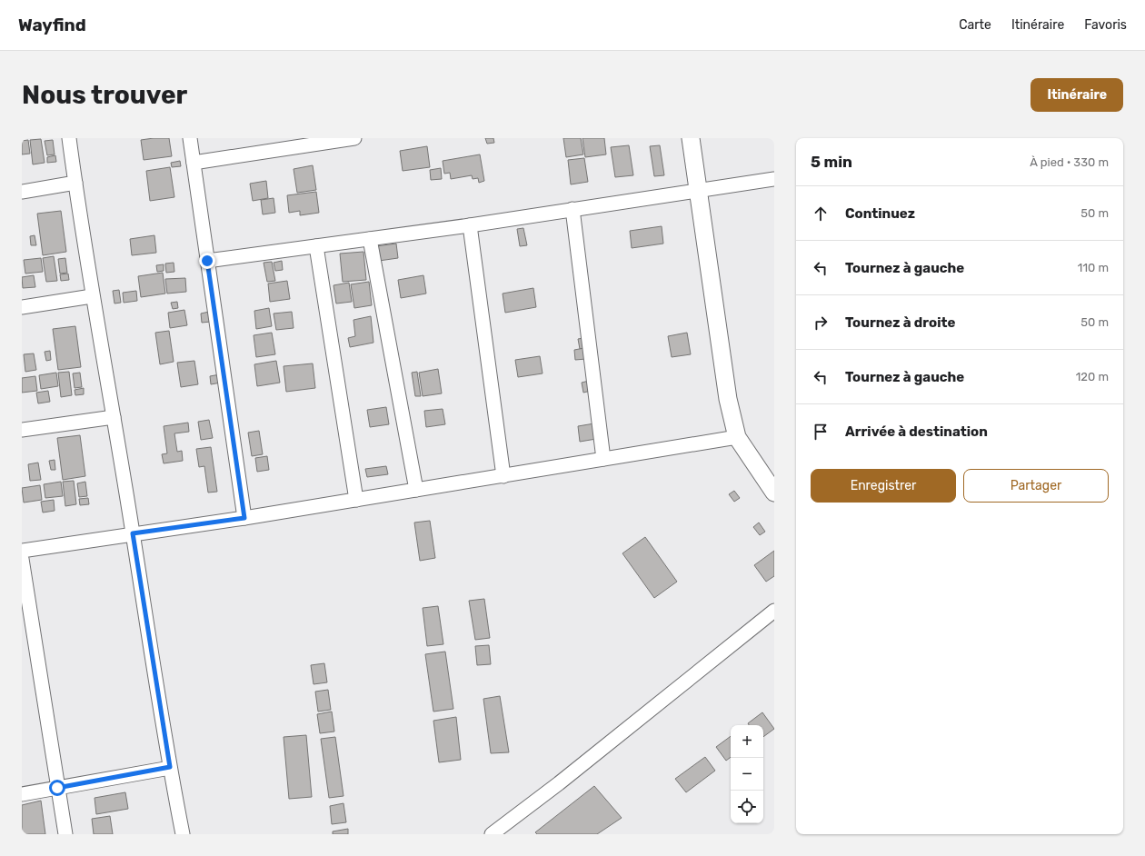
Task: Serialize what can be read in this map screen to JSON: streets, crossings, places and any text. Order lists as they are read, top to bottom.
{
  "page": {
    "header": "Wayfind",
    "nav": ["Carte", "Itinéraire", "Favoris"],
    "buttons": [
      "Itinéraire",
      ["Enregistrer", "Partager"]
    ],
    "title": "Nous trouver",
    "heading": ["5 min", "À pied · 330 m"],
    "list": [
      ["Continuez", "50 m"],
      ["Tournez à gauche", "110 m"],
      ["Tournez à droite", "50 m"],
      ["Tournez à gauche", "120 m"],
      "Arrivée à destination"
    ],
    "map_buttons": ["+", "−"]
  }
}
